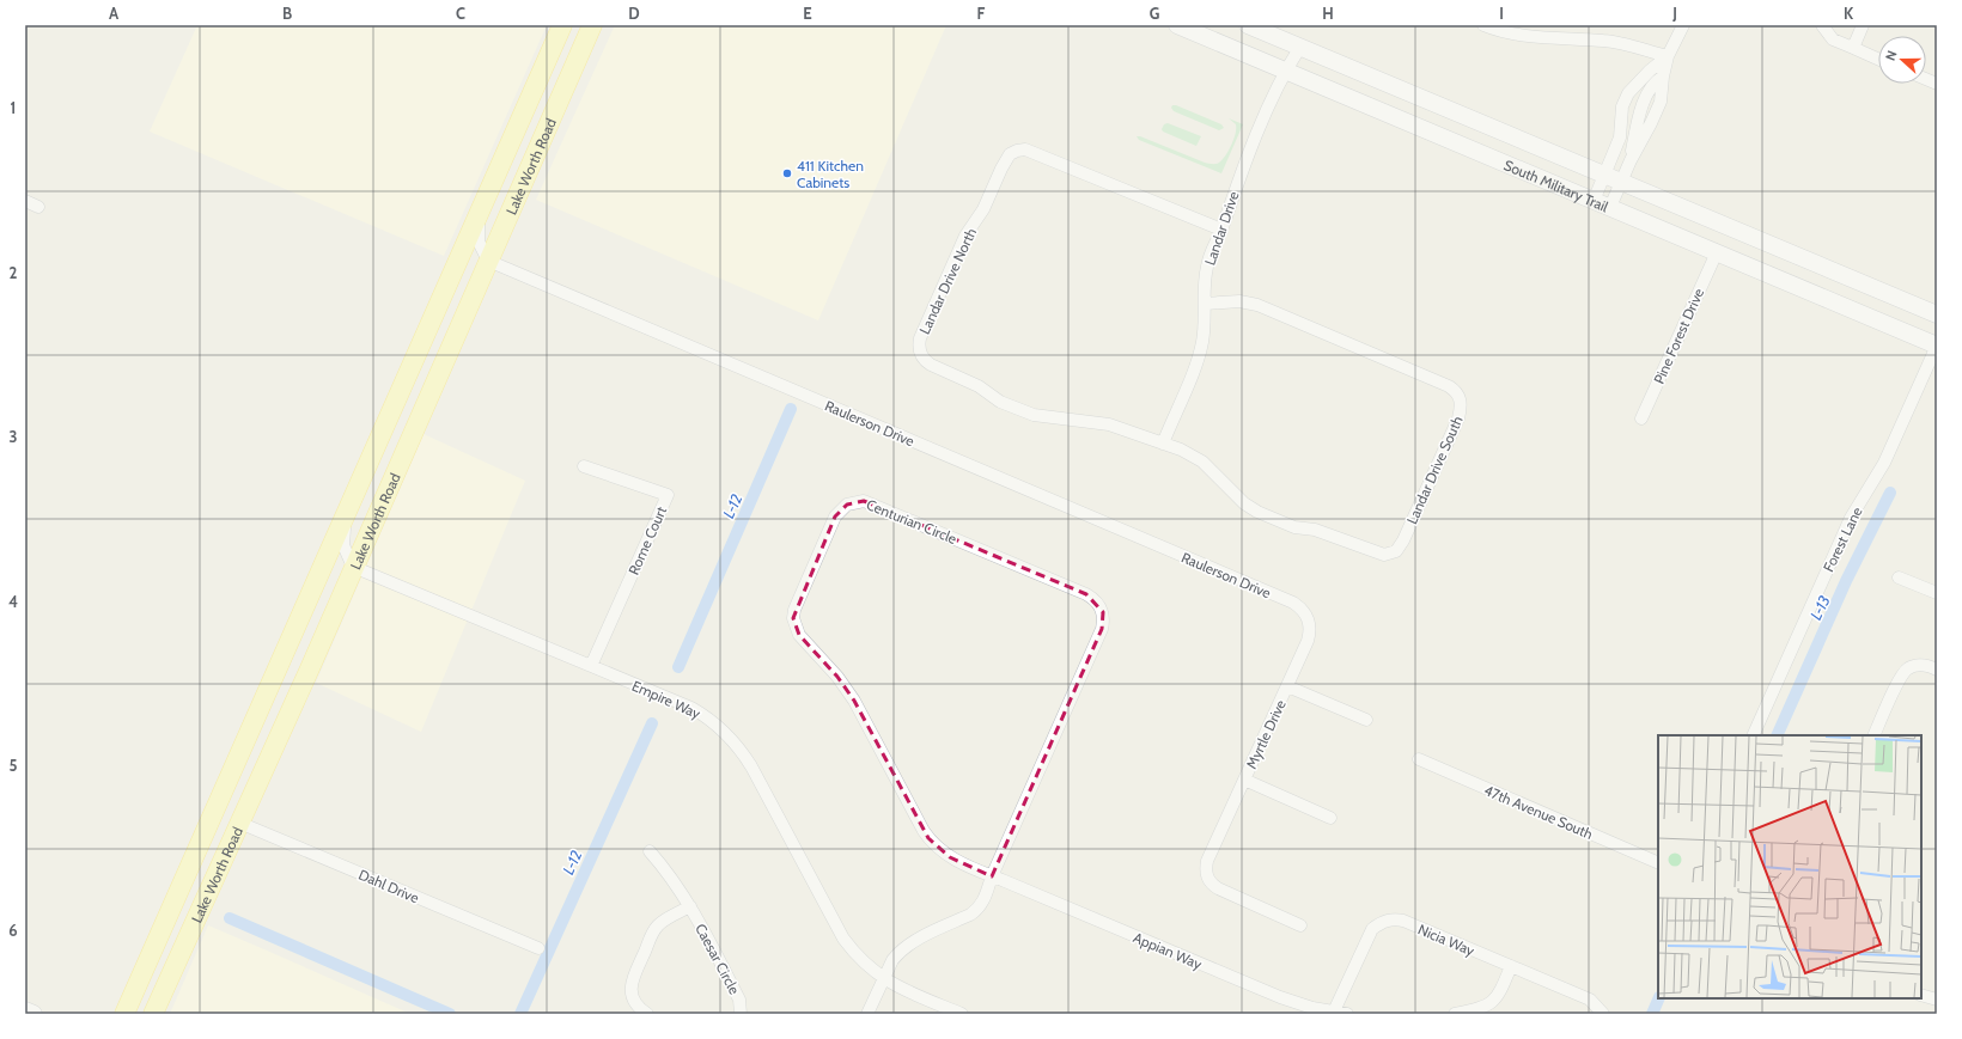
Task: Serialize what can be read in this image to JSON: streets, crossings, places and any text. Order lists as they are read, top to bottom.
{
  "streets": {
    "main road": ["Lake Worth Road", "South Military Trail"],
    "street": [
      "Landar Drive",
      "Landar Drive North",
      "Pine Forest Drive",
      "Raulerson Drive",
      "Landar Drive South",
      "Centurian Circle",
      "Forest Lane",
      "Rome Court",
      "Empire Way",
      "Myrtle Drive",
      "47th Avenue South",
      "Dahl Drive",
      "Nicia Way",
      "Appian Way",
      "Caesar Circle"
    ]
  },
  "crossings": [
    ["Lake Worth Road", "Raulerson Drive"],
    ["Lake Worth Road", "Empire Way"],
    ["Lake Worth Road", "Dahl Drive"],
    ["South Military Trail", "Landar Drive"],
    ["South Military Trail", "Pine Forest Drive"],
    ["South Military Trail", "Forest Lane"],
    ["Landar Drive", "Landar Drive North"],
    ["Landar Drive", "Landar Drive South"],
    ["Landar Drive North", "Landar Drive South"],
    ["Raulerson Drive", "Myrtle Drive"],
    ["Centurian Circle", "Appian Way"],
    ["Rome Court", "Empire Way"],
    ["Nicia Way", "Appian Way"]
  ],
  "water": ["L-12", "L-13"],
  "places": ["411 Kitchen Cabinets"],
  "north": "left",
  "grid": {
    "columns": [
      "A",
      "B",
      "C",
      "D",
      "E",
      "F",
      "G",
      "H",
      "I",
      "J",
      "K"
    ],
    "rows": [
      "1",
      "2",
      "3",
      "4",
      "5",
      "6"
    ]
  }
}
